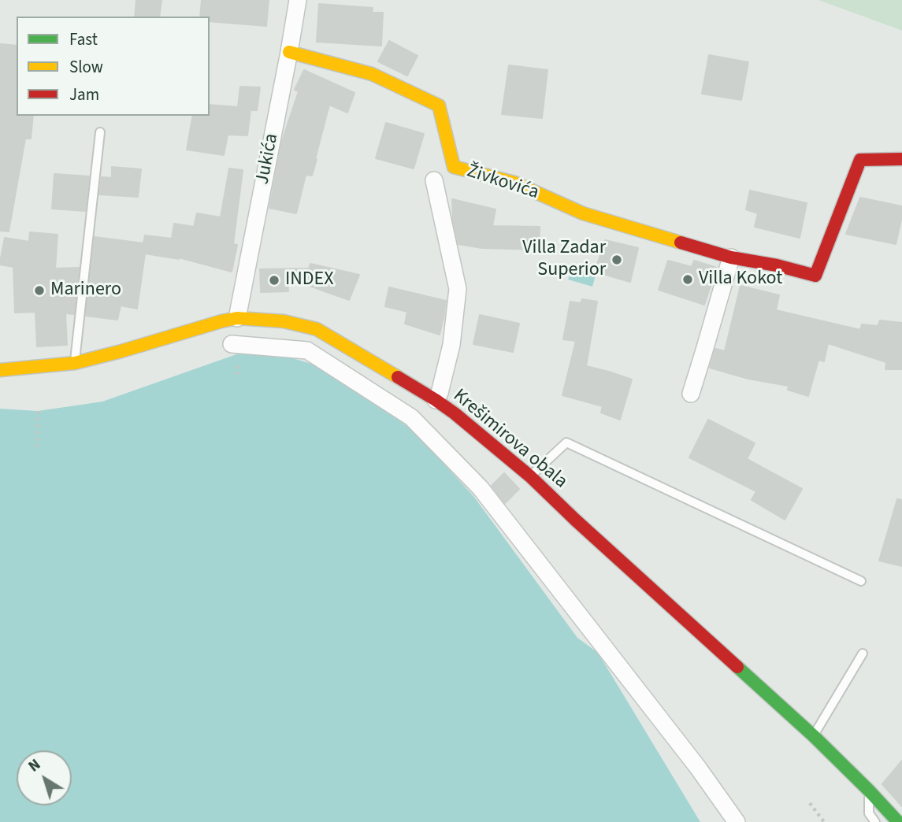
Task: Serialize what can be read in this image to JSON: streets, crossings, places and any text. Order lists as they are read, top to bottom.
{
  "streets": {
    "street": ["Jukića", "Živkovića", "Krešimirova obala"]
  },
  "crossings": [
    ["Jukića", "Živkovića"],
    ["Jukića", "Krešimirova obala"],
    ["Živkovića", "Krešimirova obala"]
  ],
  "places": [
    "Villa Zadar Superior",
    "Villa Kokot",
    "INDEX",
    "Marinero"
  ],
  "legend": ["Fast", "Slow", "Jam"],
  "north": "top left"
}
